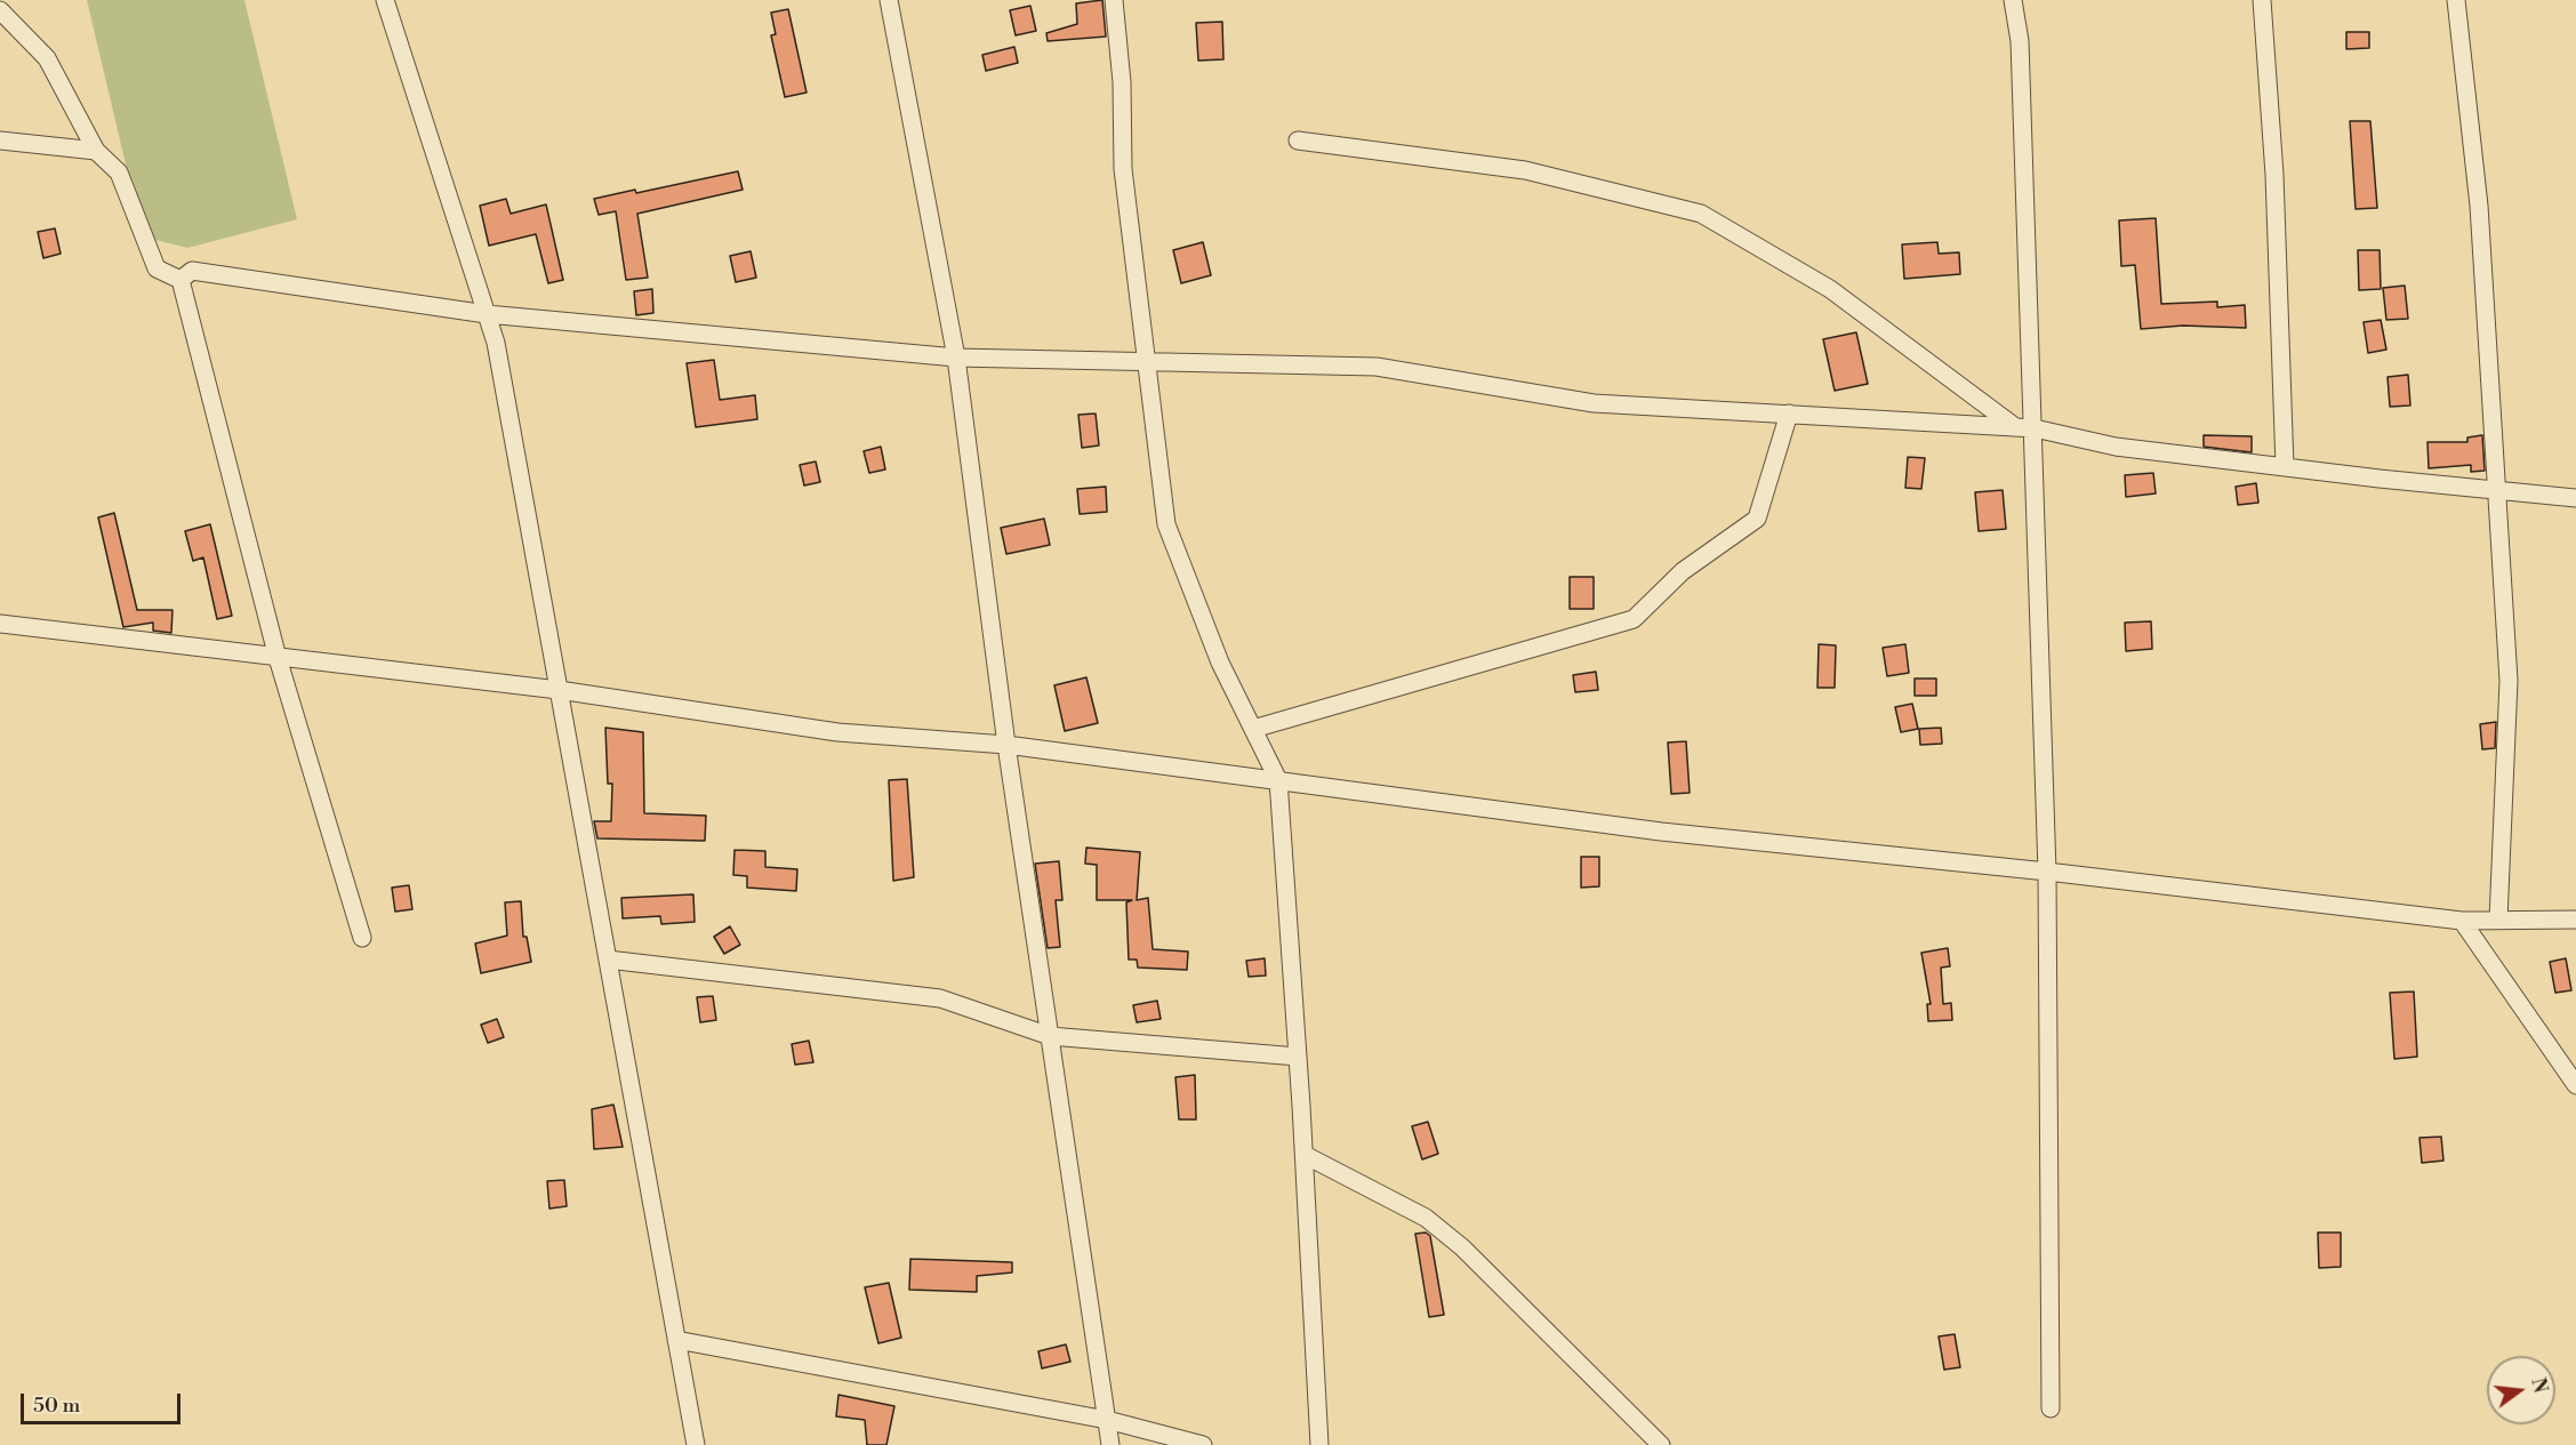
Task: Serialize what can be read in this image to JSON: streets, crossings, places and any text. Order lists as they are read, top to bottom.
{
  "scale_bar": "50 m",
  "north": "right"
}
